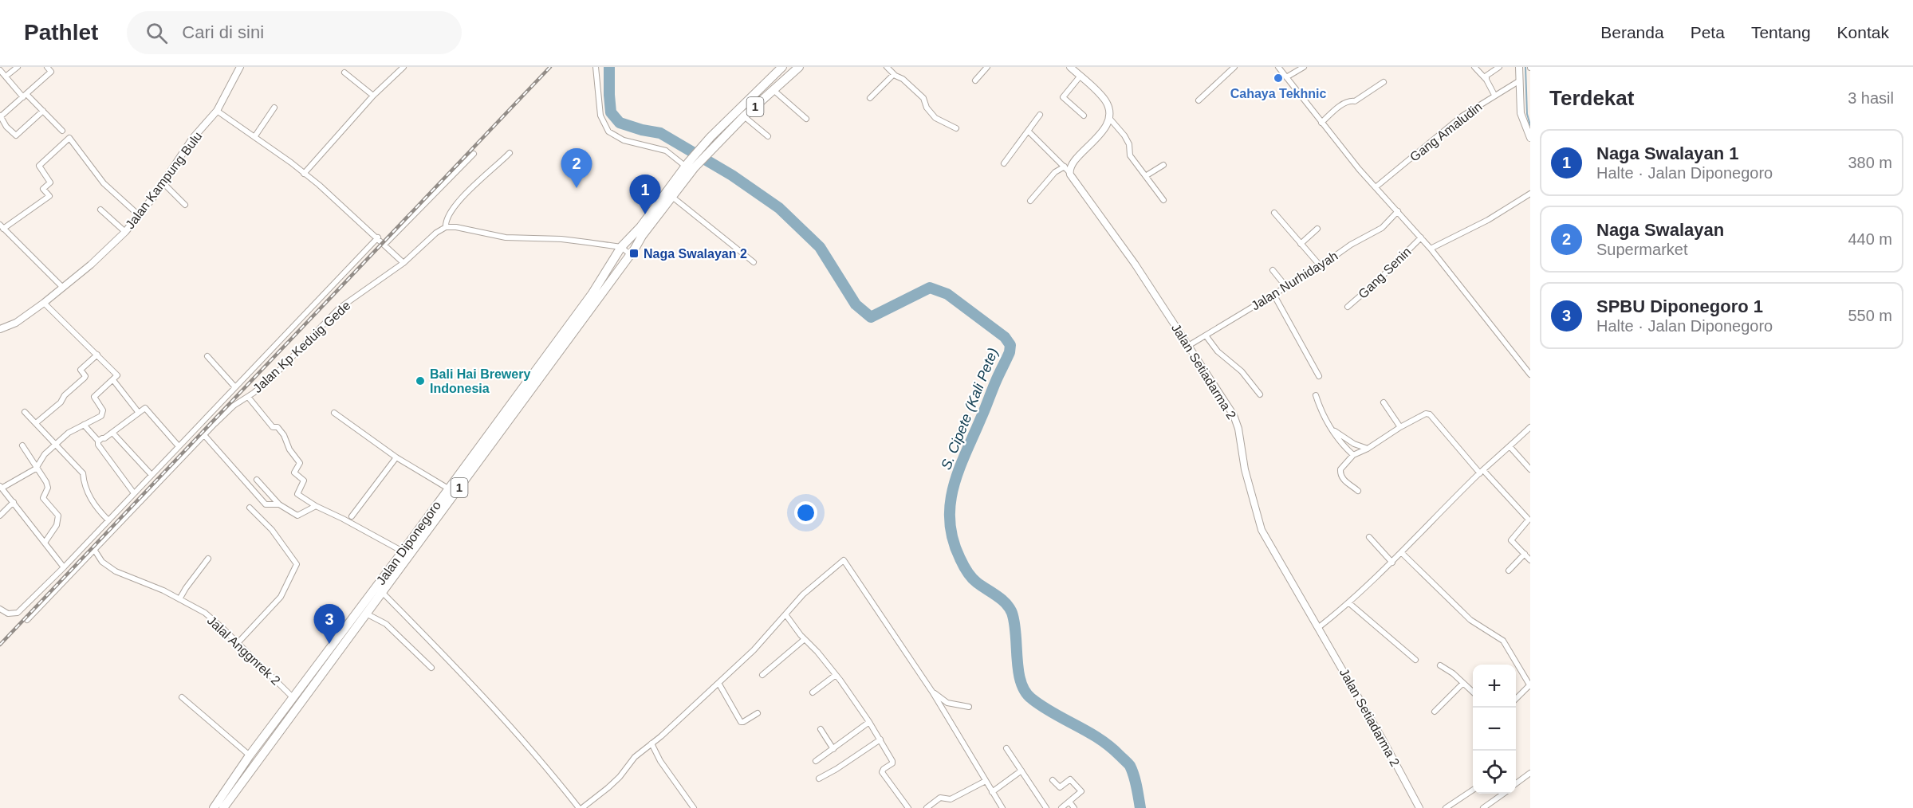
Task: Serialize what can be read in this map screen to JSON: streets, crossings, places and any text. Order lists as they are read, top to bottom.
{
  "streets": {
    "highway": ["1", "Jalan Diponegoro"],
    "main road": ["Jalan Kampung Bulu", "Jalan Setiadarma 2"],
    "street": [
      "Gang Amaludin",
      "Gang Senin",
      "Jalan Nurhidayah",
      "Jalan Kp Keduig Gede",
      "Jalal Anggnrek 2"
    ]
  },
  "crossings": [
    ["1", "Jalan Diponegoro"],
    ["Jalan Nurhidayah", "Jalan Setiadarma 2"],
    ["Jalan Kp Keduig Gede", "Jalal Anggnrek 2"],
    ["Jalan Diponegoro", "Jalal Anggnrek 2"]
  ],
  "water": ["S. Cipete (Kali Pete)"],
  "places": {
    "other": ["Cahaya Tekhnic", "Bali Hai Brewery Indonesia"],
    "transit": ["Naga Swalayan 2"]
  },
  "page": {
    "header": "Pathlet",
    "search": "Cari di sini",
    "nav": [
      "Beranda",
      "Peta",
      "Tentang",
      "Kontak"
    ],
    "heading": ["Terdekat", "3 hasil"],
    "list": [
      {
        "mark": "1",
        "name": "Naga Swalayan 1",
        "note": "Halte · Jalan Diponegoro",
        "value": "380 m"
      },
      {
        "mark": "2",
        "name": "Naga Swalayan",
        "note": "Supermarket",
        "value": "440 m"
      },
      {
        "mark": "3",
        "name": "SPBU Diponegoro 1",
        "note": "Halte · Jalan Diponegoro",
        "value": "550 m"
      }
    ],
    "pins": ["2", "1", "3"],
    "map_buttons": ["+", "−"]
  }
}
